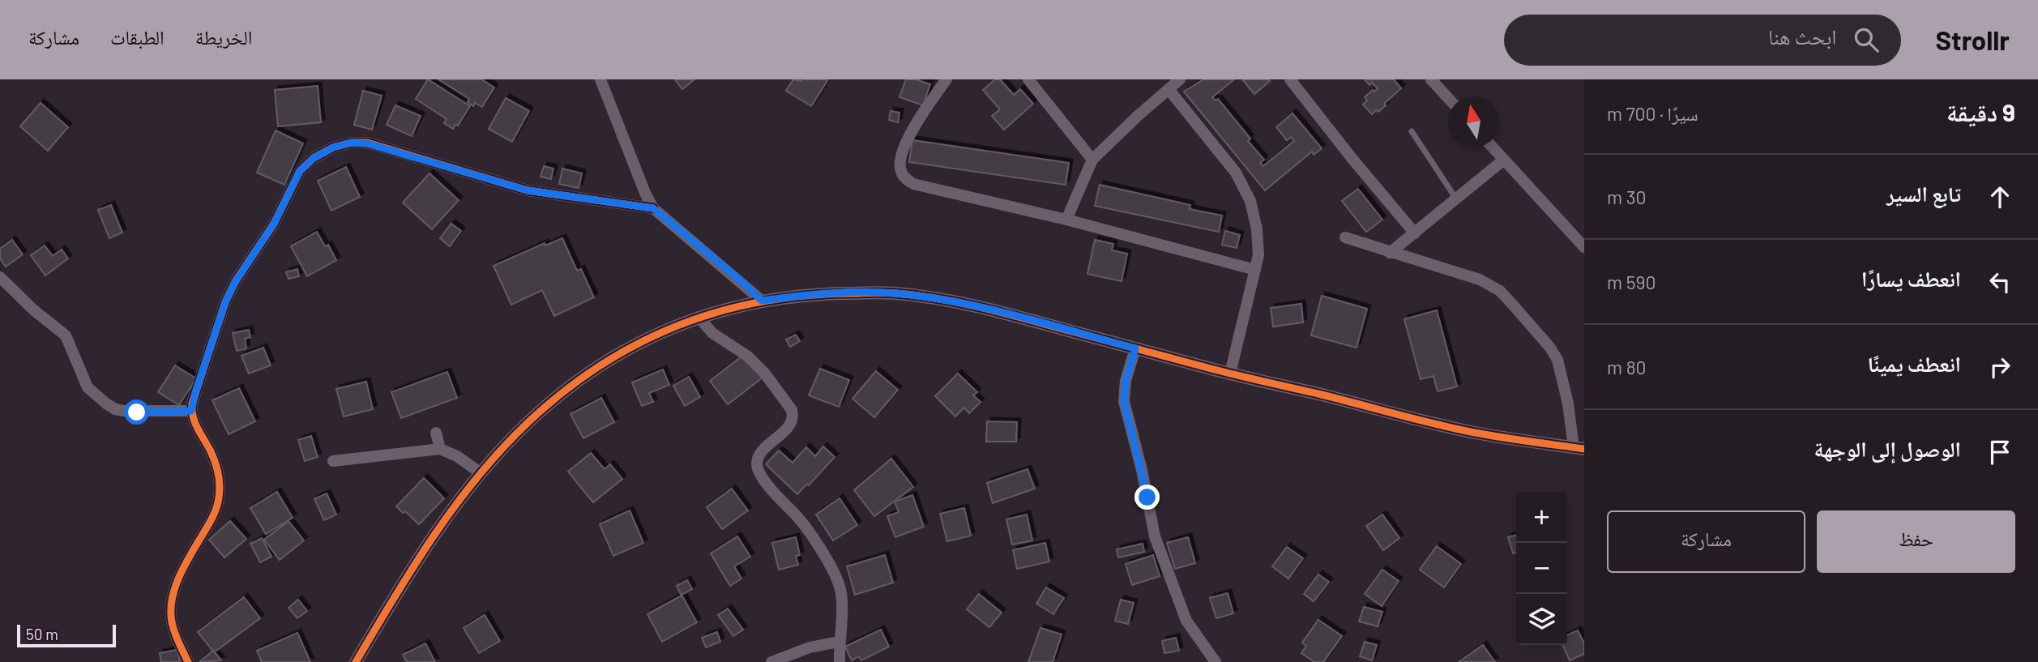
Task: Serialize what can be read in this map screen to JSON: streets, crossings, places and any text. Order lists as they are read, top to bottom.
{
  "scale_bar": "50 m",
  "north": "top",
  "page": {
    "header": "Strollr",
    "search": "ابحث هنا",
    "nav": ["الخريطة", "الطبقات", "مشاركة"],
    "heading": ["9 دقيقة", "سيرًا · 700 m"],
    "list": [
      ["تابع السير", "30 m"],
      ["انعطف يسارًا", "590 m"],
      ["انعطف يمينًا", "80 m"],
      "الوصول إلى الوجهة"
    ],
    "map_buttons": ["+", "−"],
    "buttons": ["حفظ", "مشاركة"],
    "scale": "50 m"
  }
}
